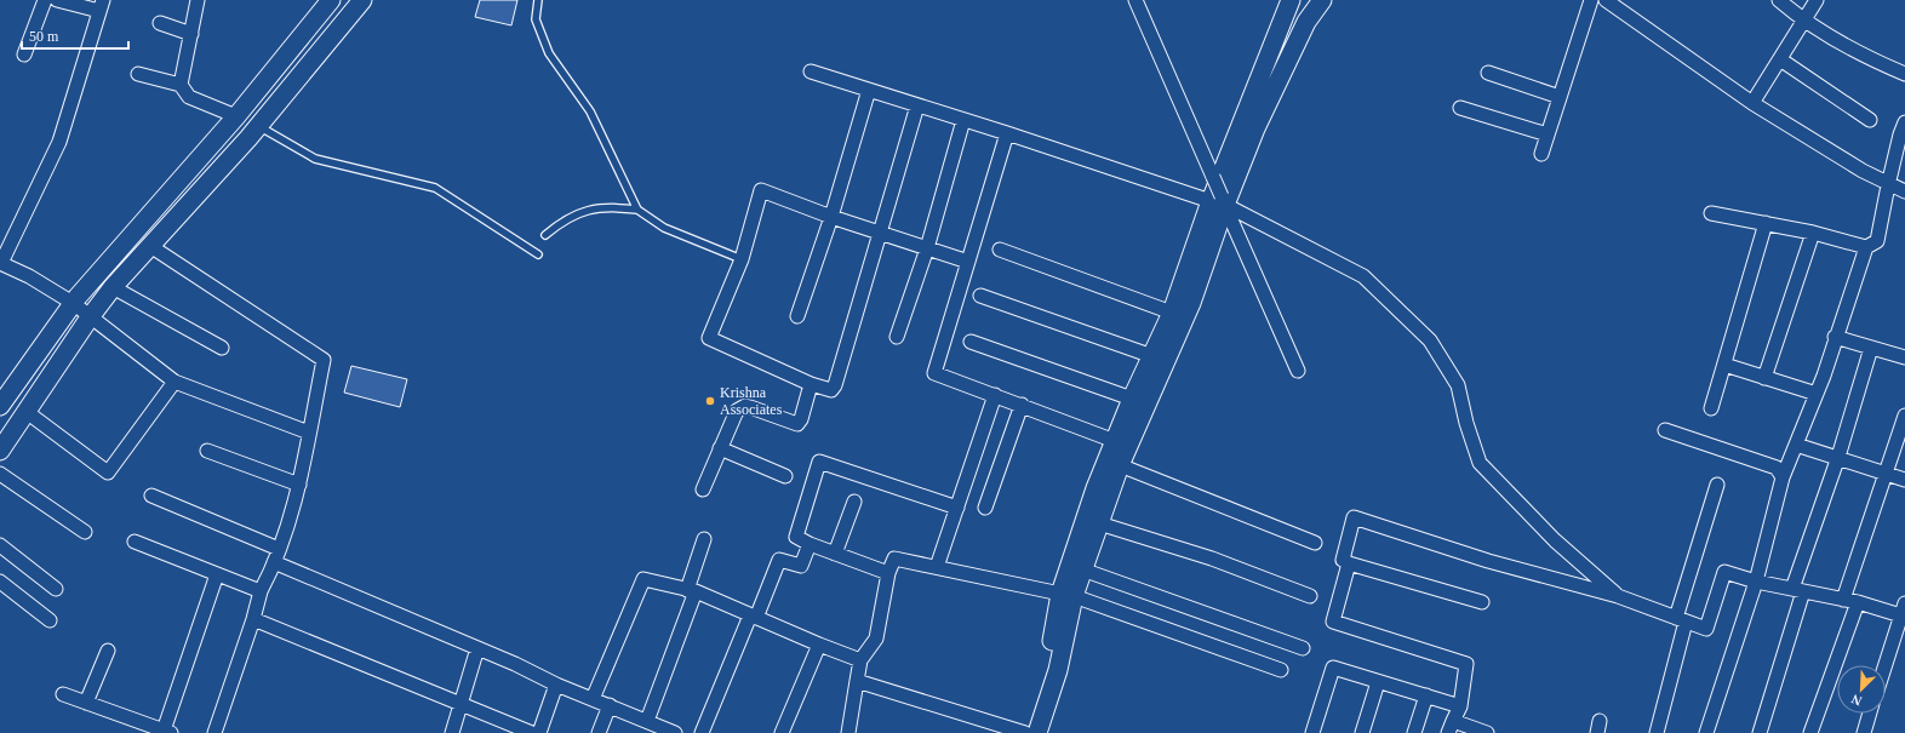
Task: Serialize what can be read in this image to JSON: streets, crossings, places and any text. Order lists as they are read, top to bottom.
{
  "places": ["Krishna Associates"],
  "scale_bar": "50 m",
  "north": "bottom left"
}
